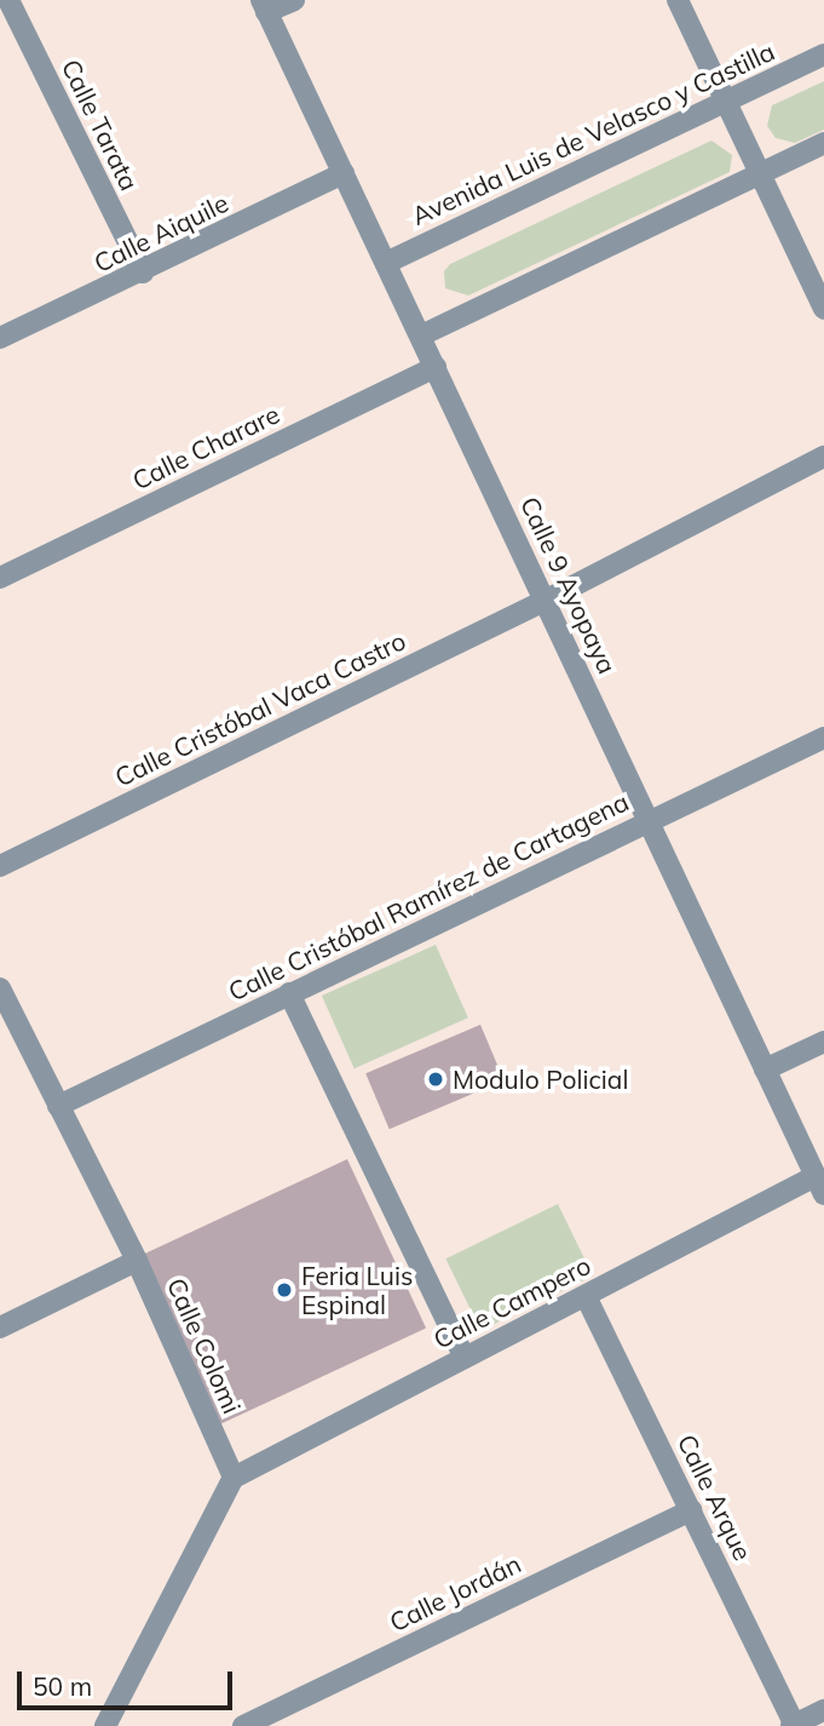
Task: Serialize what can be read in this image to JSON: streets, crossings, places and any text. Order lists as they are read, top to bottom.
{
  "streets": {
    "street": [
      "Calle Tarata",
      "Avenida Luis de Velasco y Castilla",
      "Calle Aiquile",
      "Calle Charare",
      "Calle 9 Ayopaya",
      "Calle Cristóbal Vaca Castro",
      "Calle Cristóbal Ramírez de Cartagena",
      "Calle Campero",
      "Calle Colomi",
      "Calle Arque",
      "Calle Jordán"
    ]
  },
  "crossings": [
    ["Calle Tarata", "Calle Aiquile"],
    ["Avenida Luis de Velasco y Castilla", "Calle 9 Ayopaya"],
    ["Calle Aiquile", "Calle 9 Ayopaya"],
    ["Calle Charare", "Calle 9 Ayopaya"],
    ["Calle 9 Ayopaya", "Calle Cristóbal Vaca Castro"],
    ["Calle 9 Ayopaya", "Calle Cristóbal Ramírez de Cartagena"],
    ["Calle 9 Ayopaya", "Calle Campero"],
    ["Calle Cristóbal Ramírez de Cartagena", "Calle Colomi"],
    ["Calle Campero", "Calle Colomi"],
    ["Calle Campero", "Calle Arque"],
    ["Calle Arque", "Calle Jordán"]
  ],
  "places": ["Modulo Policial", "Feria Luis Espinal"],
  "scale_bar": "50 m"
}
